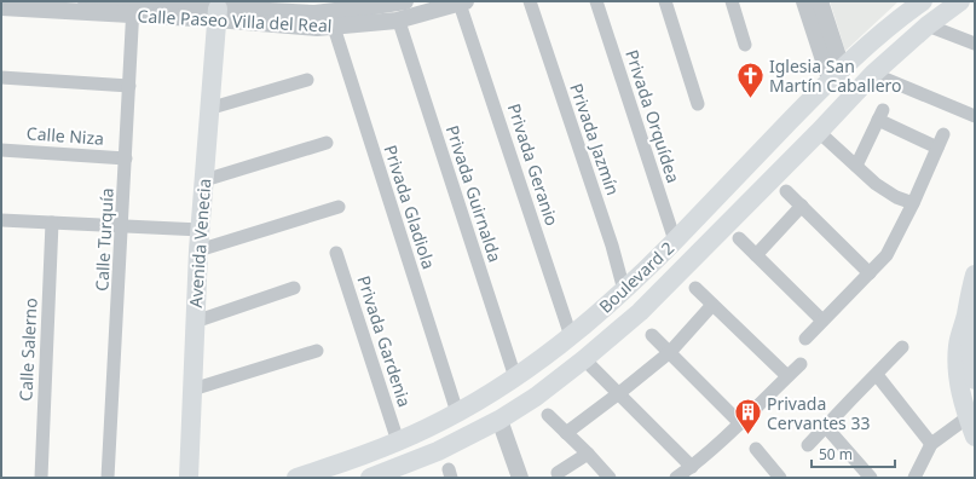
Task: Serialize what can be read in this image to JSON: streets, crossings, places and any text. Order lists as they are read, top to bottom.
{
  "streets": {
    "main road": ["Avenida Venecia", "Boulevard 2"],
    "street": [
      "Calle Paseo Villa del Real",
      "Privada Orquídea",
      "Calle Niza",
      "Privada Jazmín",
      "Privada Geranio",
      "Privada Guirnalda",
      "Privada Gladiola",
      "Calle Turquía",
      "Privada Gardenia",
      "Calle Salerno"
    ]
  },
  "crossings": [
    ["Calle Paseo Villa del Real", "Privada Geranio"],
    ["Calle Paseo Villa del Real", "Privada Guirnalda"],
    ["Calle Paseo Villa del Real", "Privada Gladiola"],
    ["Calle Paseo Villa del Real", "Calle Turquía"],
    ["Calle Paseo Villa del Real", "Avenida Venecia"],
    ["Privada Orquídea", "Boulevard 2"],
    ["Calle Niza", "Calle Turquía"],
    ["Privada Jazmín", "Boulevard 2"],
    ["Privada Geranio", "Boulevard 2"],
    ["Privada Guirnalda", "Boulevard 2"],
    ["Privada Gladiola", "Boulevard 2"],
    ["Boulevard 2", "Privada Gardenia"]
  ],
  "places": {
    "church": ["Iglesia San Martín Caballero"],
    "building": ["Privada Cervantes 33"]
  },
  "scale_bar": "50 m"
}
